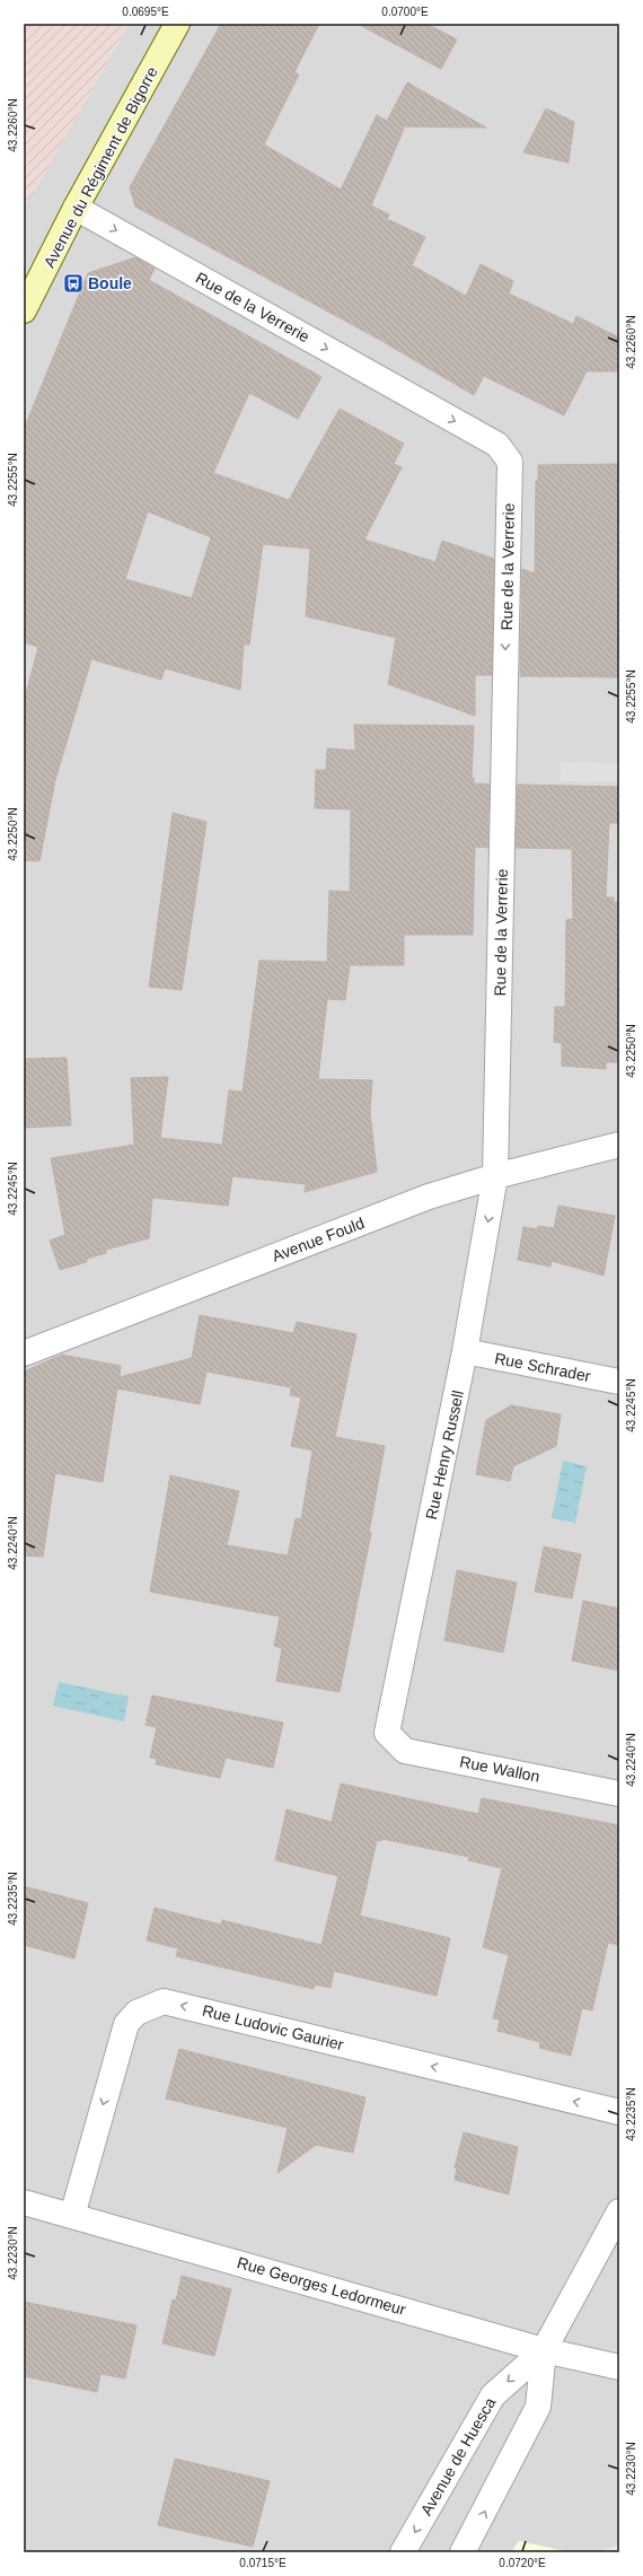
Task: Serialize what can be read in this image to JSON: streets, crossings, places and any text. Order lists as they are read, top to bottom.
{
  "streets": {
    "main road": ["Avenue du Régiment de Bigorre"],
    "street": [
      "Rue de la Verrerie",
      "Avenue Fould",
      "Rue Schrader",
      "Rue Henry Russell",
      "Rue Wallon",
      "Rue Ludovic Gaurier",
      "Rue Georges Ledormeur",
      "Avenue de Huesca"
    ]
  },
  "crossings": [
    ["Avenue du Régiment de Bigorre", "Rue de la Verrerie"],
    ["Rue de la Verrerie", "Avenue Fould"],
    ["Rue de la Verrerie", "Rue Henry Russell"],
    ["Avenue Fould", "Rue Henry Russell"],
    ["Rue Schrader", "Rue Henry Russell"],
    ["Rue Henry Russell", "Rue Wallon"],
    ["Rue Ludovic Gaurier", "Rue Georges Ledormeur"],
    ["Rue Georges Ledormeur", "Avenue de Huesca"]
  ],
  "one_way": ["Rue de la Verrerie"],
  "places": {
    "bus stop": ["Boule"]
  },
  "coordinates": [
    "0.0695°E",
    "0.0700°E",
    "43.2260°N",
    "43.2255°N",
    "43.2250°N",
    "43.2245°N",
    "43.2240°N",
    "43.2235°N",
    "43.2230°N",
    "0.0715°E",
    "0.0720°E"
  ]
}
